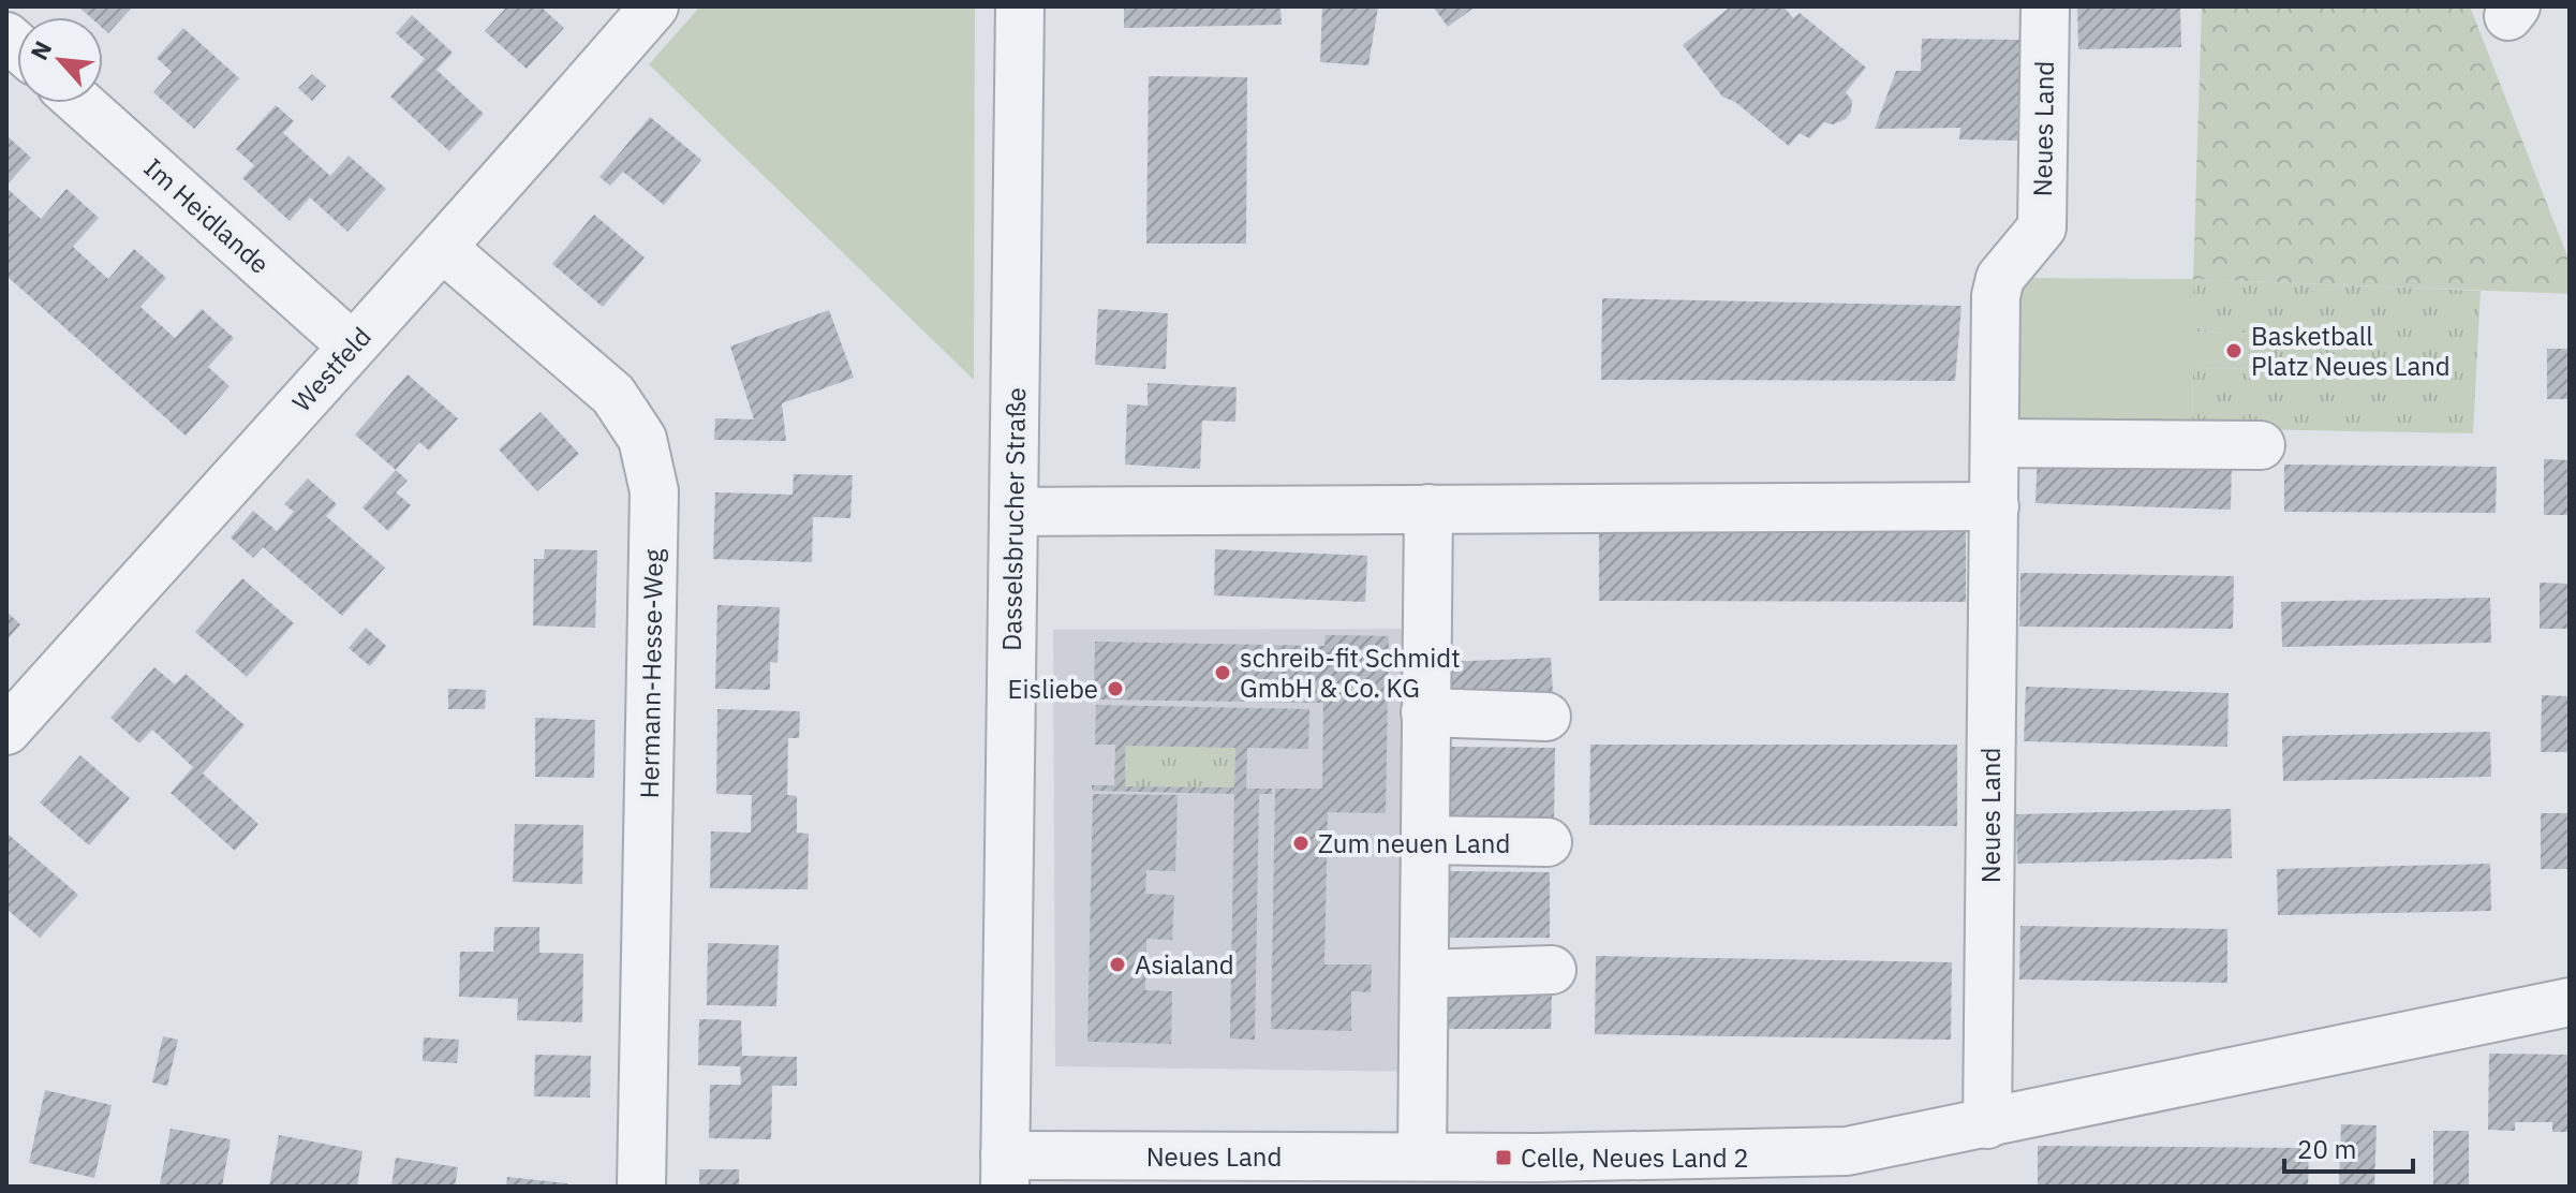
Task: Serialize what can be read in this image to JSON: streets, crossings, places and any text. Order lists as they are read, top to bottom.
{
  "streets": {
    "street": [
      "Neues Land",
      "Im Heidlande",
      "Westfeld",
      "Dasselsbrucher Straße",
      "Hermann-Hesse-Weg"
    ]
  },
  "crossings": [
    ["Neues Land", "Dasselsbrucher Straße"],
    ["Im Heidlande", "Westfeld"],
    ["Westfeld", "Hermann-Hesse-Weg"]
  ],
  "places": {
    "other": [
      "Basketball Platz Neues Land",
      "schreib-fit Schmidt GmbH & Co. KG",
      "Eisliebe",
      "Zum neuen Land",
      "Asialand"
    ],
    "transit": ["Celle, Neues Land 2"]
  },
  "scale_bar": "20 m",
  "north": "top left"
}
